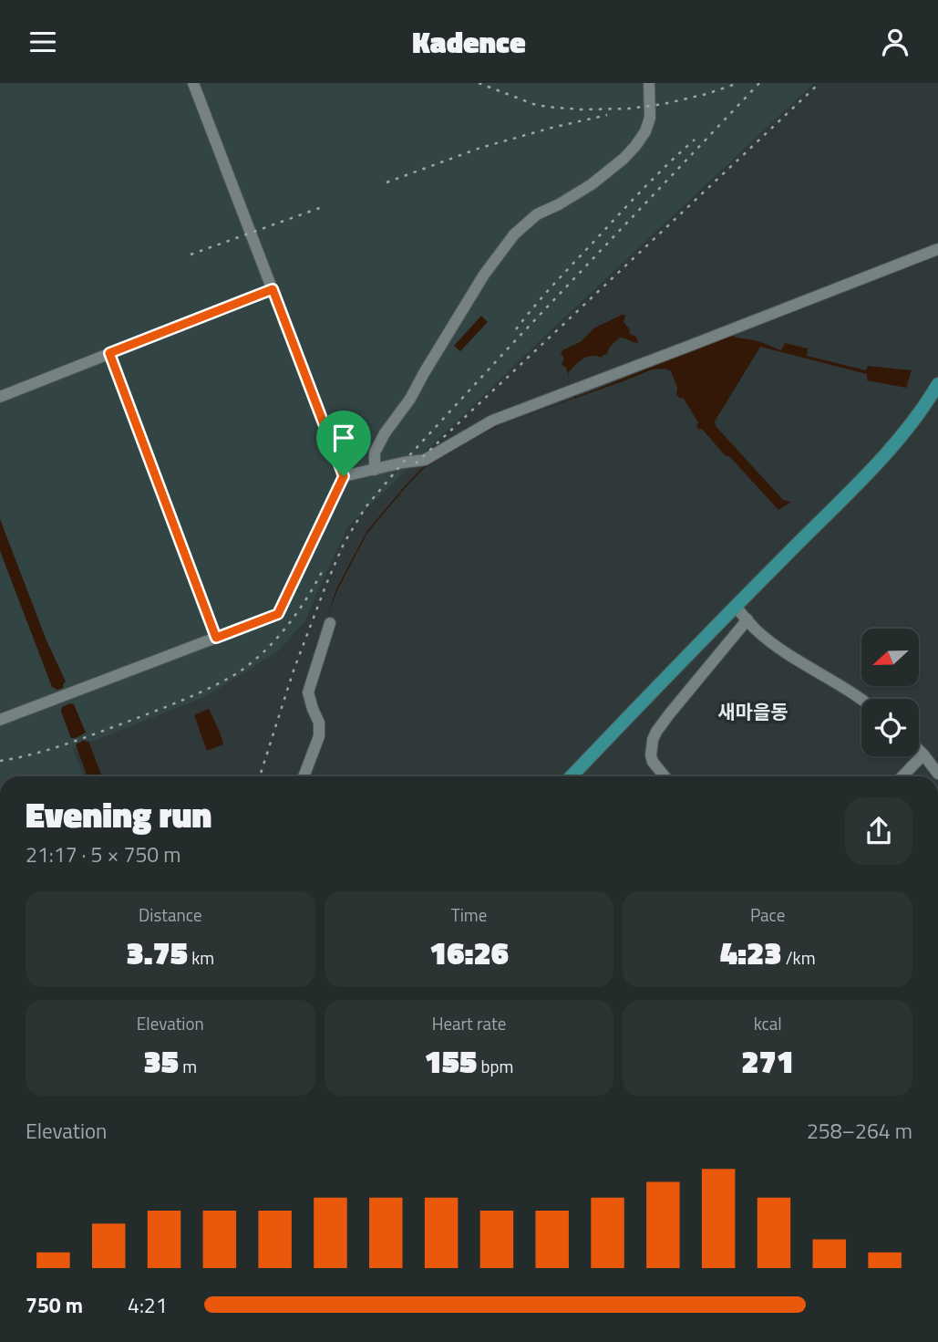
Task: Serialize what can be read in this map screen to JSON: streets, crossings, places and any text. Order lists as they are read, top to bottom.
{
  "districts": ["새마을동"],
  "north": "left",
  "page": {
    "header": "Kadence",
    "heading": ["Evening run", "21:17 · 5 × 750 m"],
    "stats": [
      ["Distance", "3.75 km"],
      ["Time", "16:26"],
      ["Pace", "4:23 /km"],
      ["Elevation", "35 m"],
      ["Heart rate", "155 bpm"],
      ["kcal", "271"]
    ],
    "chart": ["Elevation", "258–264 m"],
    "list": [
      {
        "name": "750 m",
        "note": "4:21"
      }
    ]
  }
}
